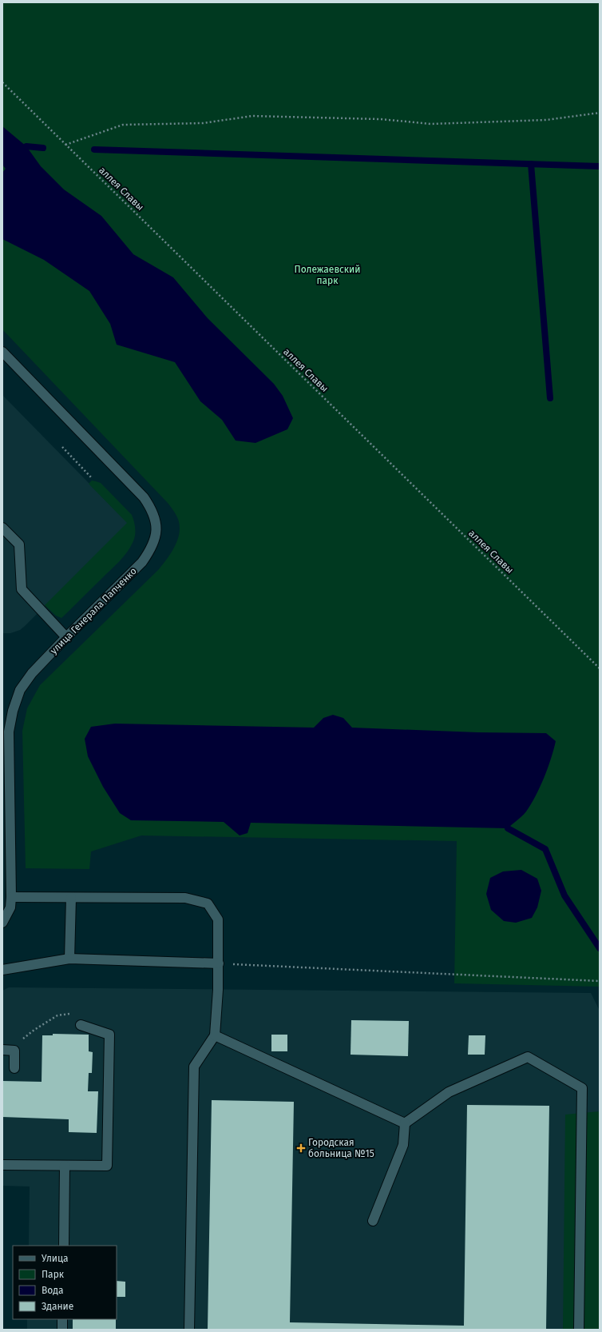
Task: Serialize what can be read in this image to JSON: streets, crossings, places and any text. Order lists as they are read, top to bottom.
{
  "streets": {
    "street": ["улица Генерала Папченко"],
    "path": ["аллея Славы"]
  },
  "parks": ["Полежаевский парк"],
  "places": {
    "health": ["Городская больница №15"]
  },
  "legend": [
    "Улица",
    "Парк",
    "Вода",
    "Здание"
  ]
}
